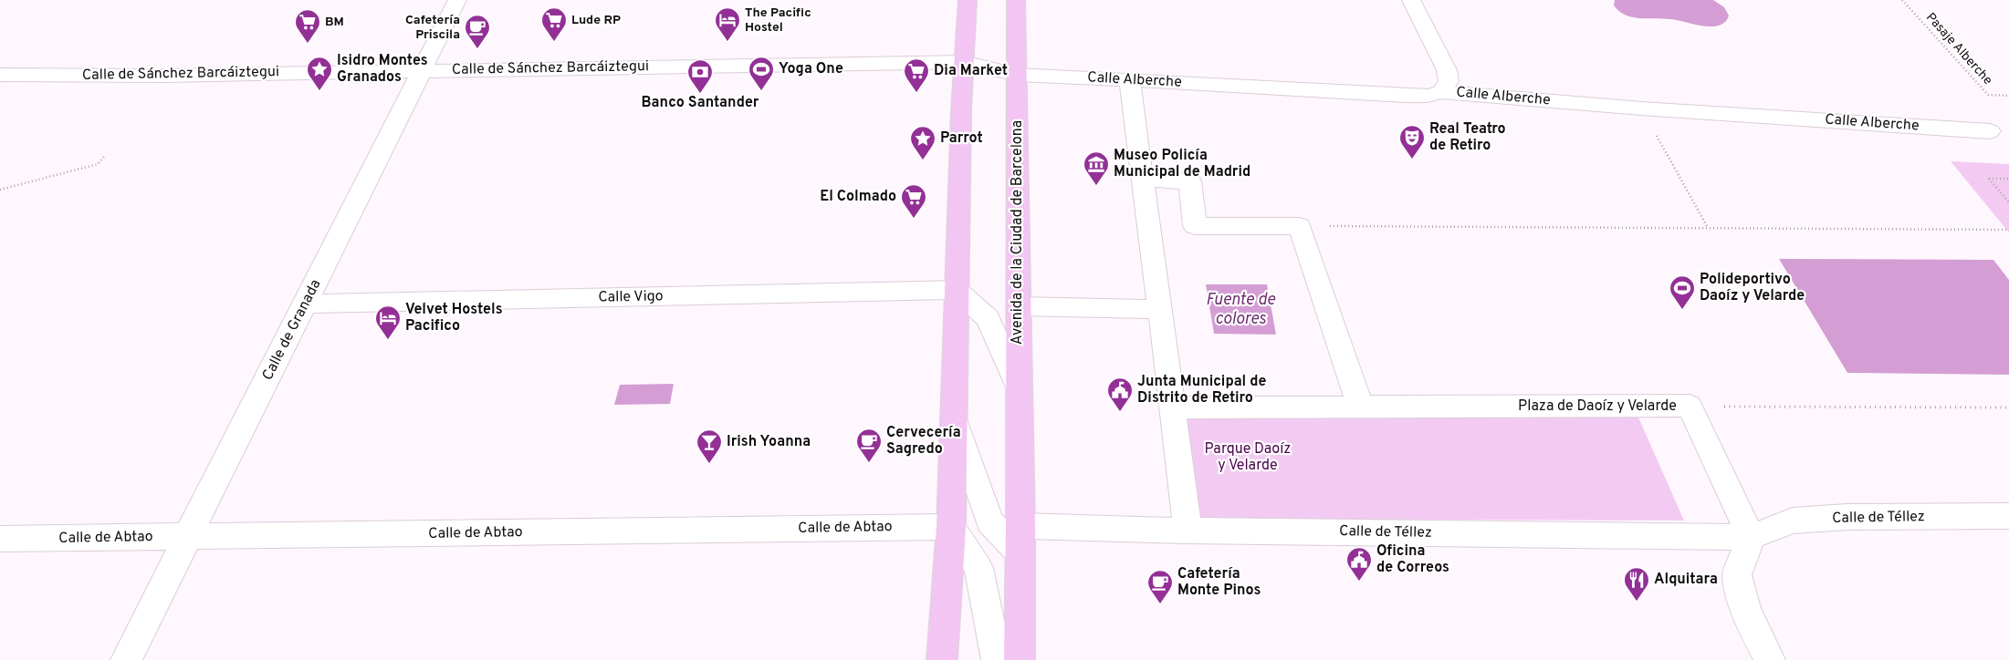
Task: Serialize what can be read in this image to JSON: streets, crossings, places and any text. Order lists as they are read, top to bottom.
{
  "streets": {
    "main road": ["Avenida de la Ciudad de Barcelona"],
    "street": [
      "Calle de Sánchez Barcáiztegui",
      "Calle Alberche",
      "Calle Vigo",
      "Calle de Granada",
      "Plaza de Daoíz y Velarde",
      "Calle de Téllez",
      "Calle de Abtao"
    ],
    "path": ["Pasaje Alberche"]
  },
  "crossings": [
    ["Calle de Sánchez Barcáiztegui", "Calle de Granada"],
    ["Calle Alberche", "Avenida de la Ciudad de Barcelona"],
    ["Avenida de la Ciudad de Barcelona", "Calle Vigo"],
    ["Avenida de la Ciudad de Barcelona", "Calle de Téllez"],
    ["Calle Vigo", "Calle de Granada"],
    ["Calle de Granada", "Calle de Abtao"],
    ["Plaza de Daoíz y Velarde", "Calle de Téllez"]
  ],
  "water": ["Fuente de colores"],
  "parks": ["Parque Daoíz y Velarde"],
  "places": {
    "supermarket": [
      "Lude RP",
      "BM",
      "Dia Market",
      "El Colmado"
    ],
    "hotel": ["The Pacific Hostel", "Velvet Hostels Pacifico"],
    "cafe": ["Cafetería Priscila", "Cervecería Sagredo", "Cafetería Monte Pinos"],
    "place": ["Isidro Montes Granados", "Parrot"],
    "sports": ["Yoga One", "Polideportivo Daoíz y Velarde"],
    "bank": ["Banco Santander"],
    "theatre": ["Real Teatro de Retiro"],
    "museum": ["Museo Policía Municipal de Madrid"],
    "public building": ["Junta Municipal de Distrito de Retiro", "Oficina de Correos"],
    "bar": ["Irish Yoanna"],
    "restaurant": ["Alquitara"]
  }
}
